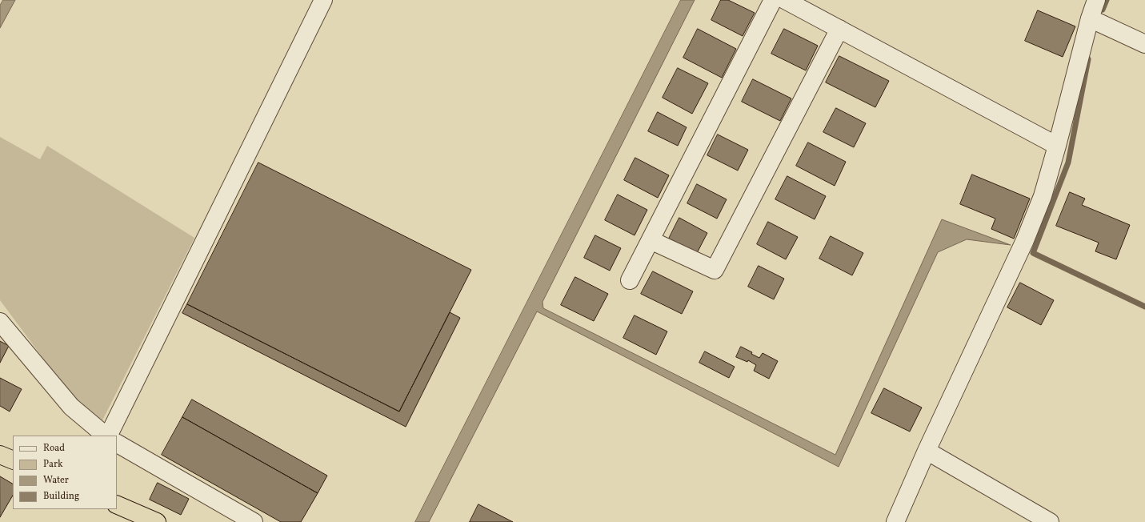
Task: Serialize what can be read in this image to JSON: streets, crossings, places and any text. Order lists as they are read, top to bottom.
{
  "legend": [
    "Road",
    "Park",
    "Water",
    "Building"
  ]
}
